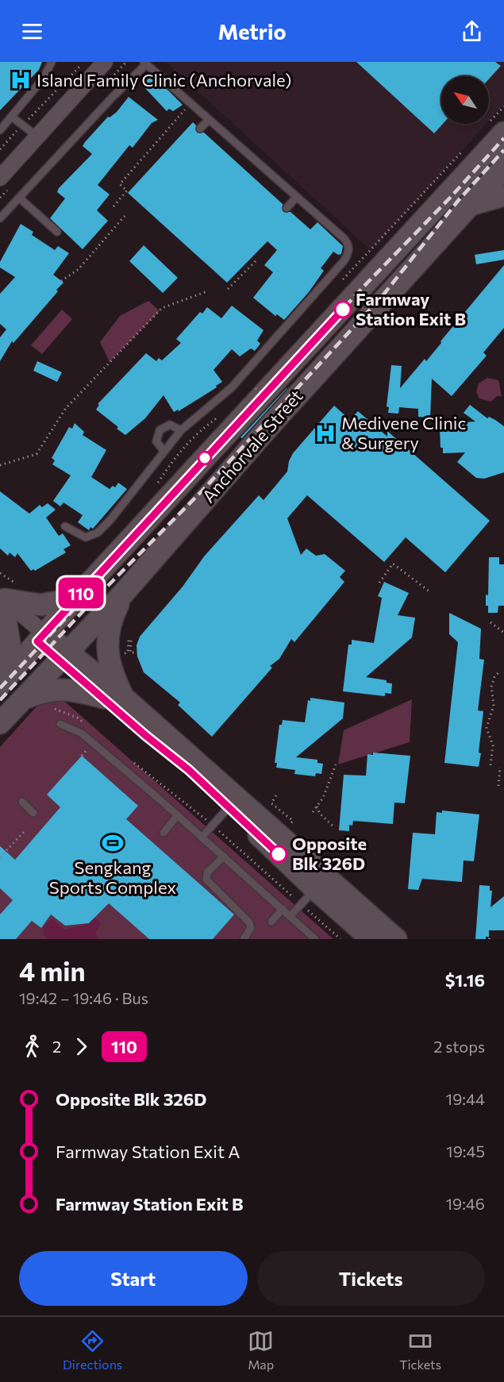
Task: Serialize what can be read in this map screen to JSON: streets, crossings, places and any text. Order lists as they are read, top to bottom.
{
  "streets": {
    "street": ["Anchorvale Street"]
  },
  "places": {
    "hospital": ["Island Family Clinic (Anchorvale)", "Medivene Clinic & Surgery"],
    "other": ["Farmway Station Exit B", "Opposite Blk 326D"],
    "sports": ["Sengkang Sports Complex"]
  },
  "lines": ["bus line 110"],
  "north": "top left",
  "page": {
    "header": "Metrio",
    "on_map": "110",
    "heading": ["4 min", "19:42 – 19:46 · Bus", "$1.16"],
    "legs": ["2", "110", "2 stops"],
    "list": [
      {
        "name": "Opposite Blk 326D",
        "value": "19:44"
      },
      {
        "name": "Farmway Station Exit A",
        "value": "19:45"
      },
      {
        "name": "Farmway Station Exit B",
        "value": "19:46"
      }
    ],
    "buttons": ["Start", "Tickets"],
    "tabs": ["Directions", "Map", "Tickets"]
  }
}
